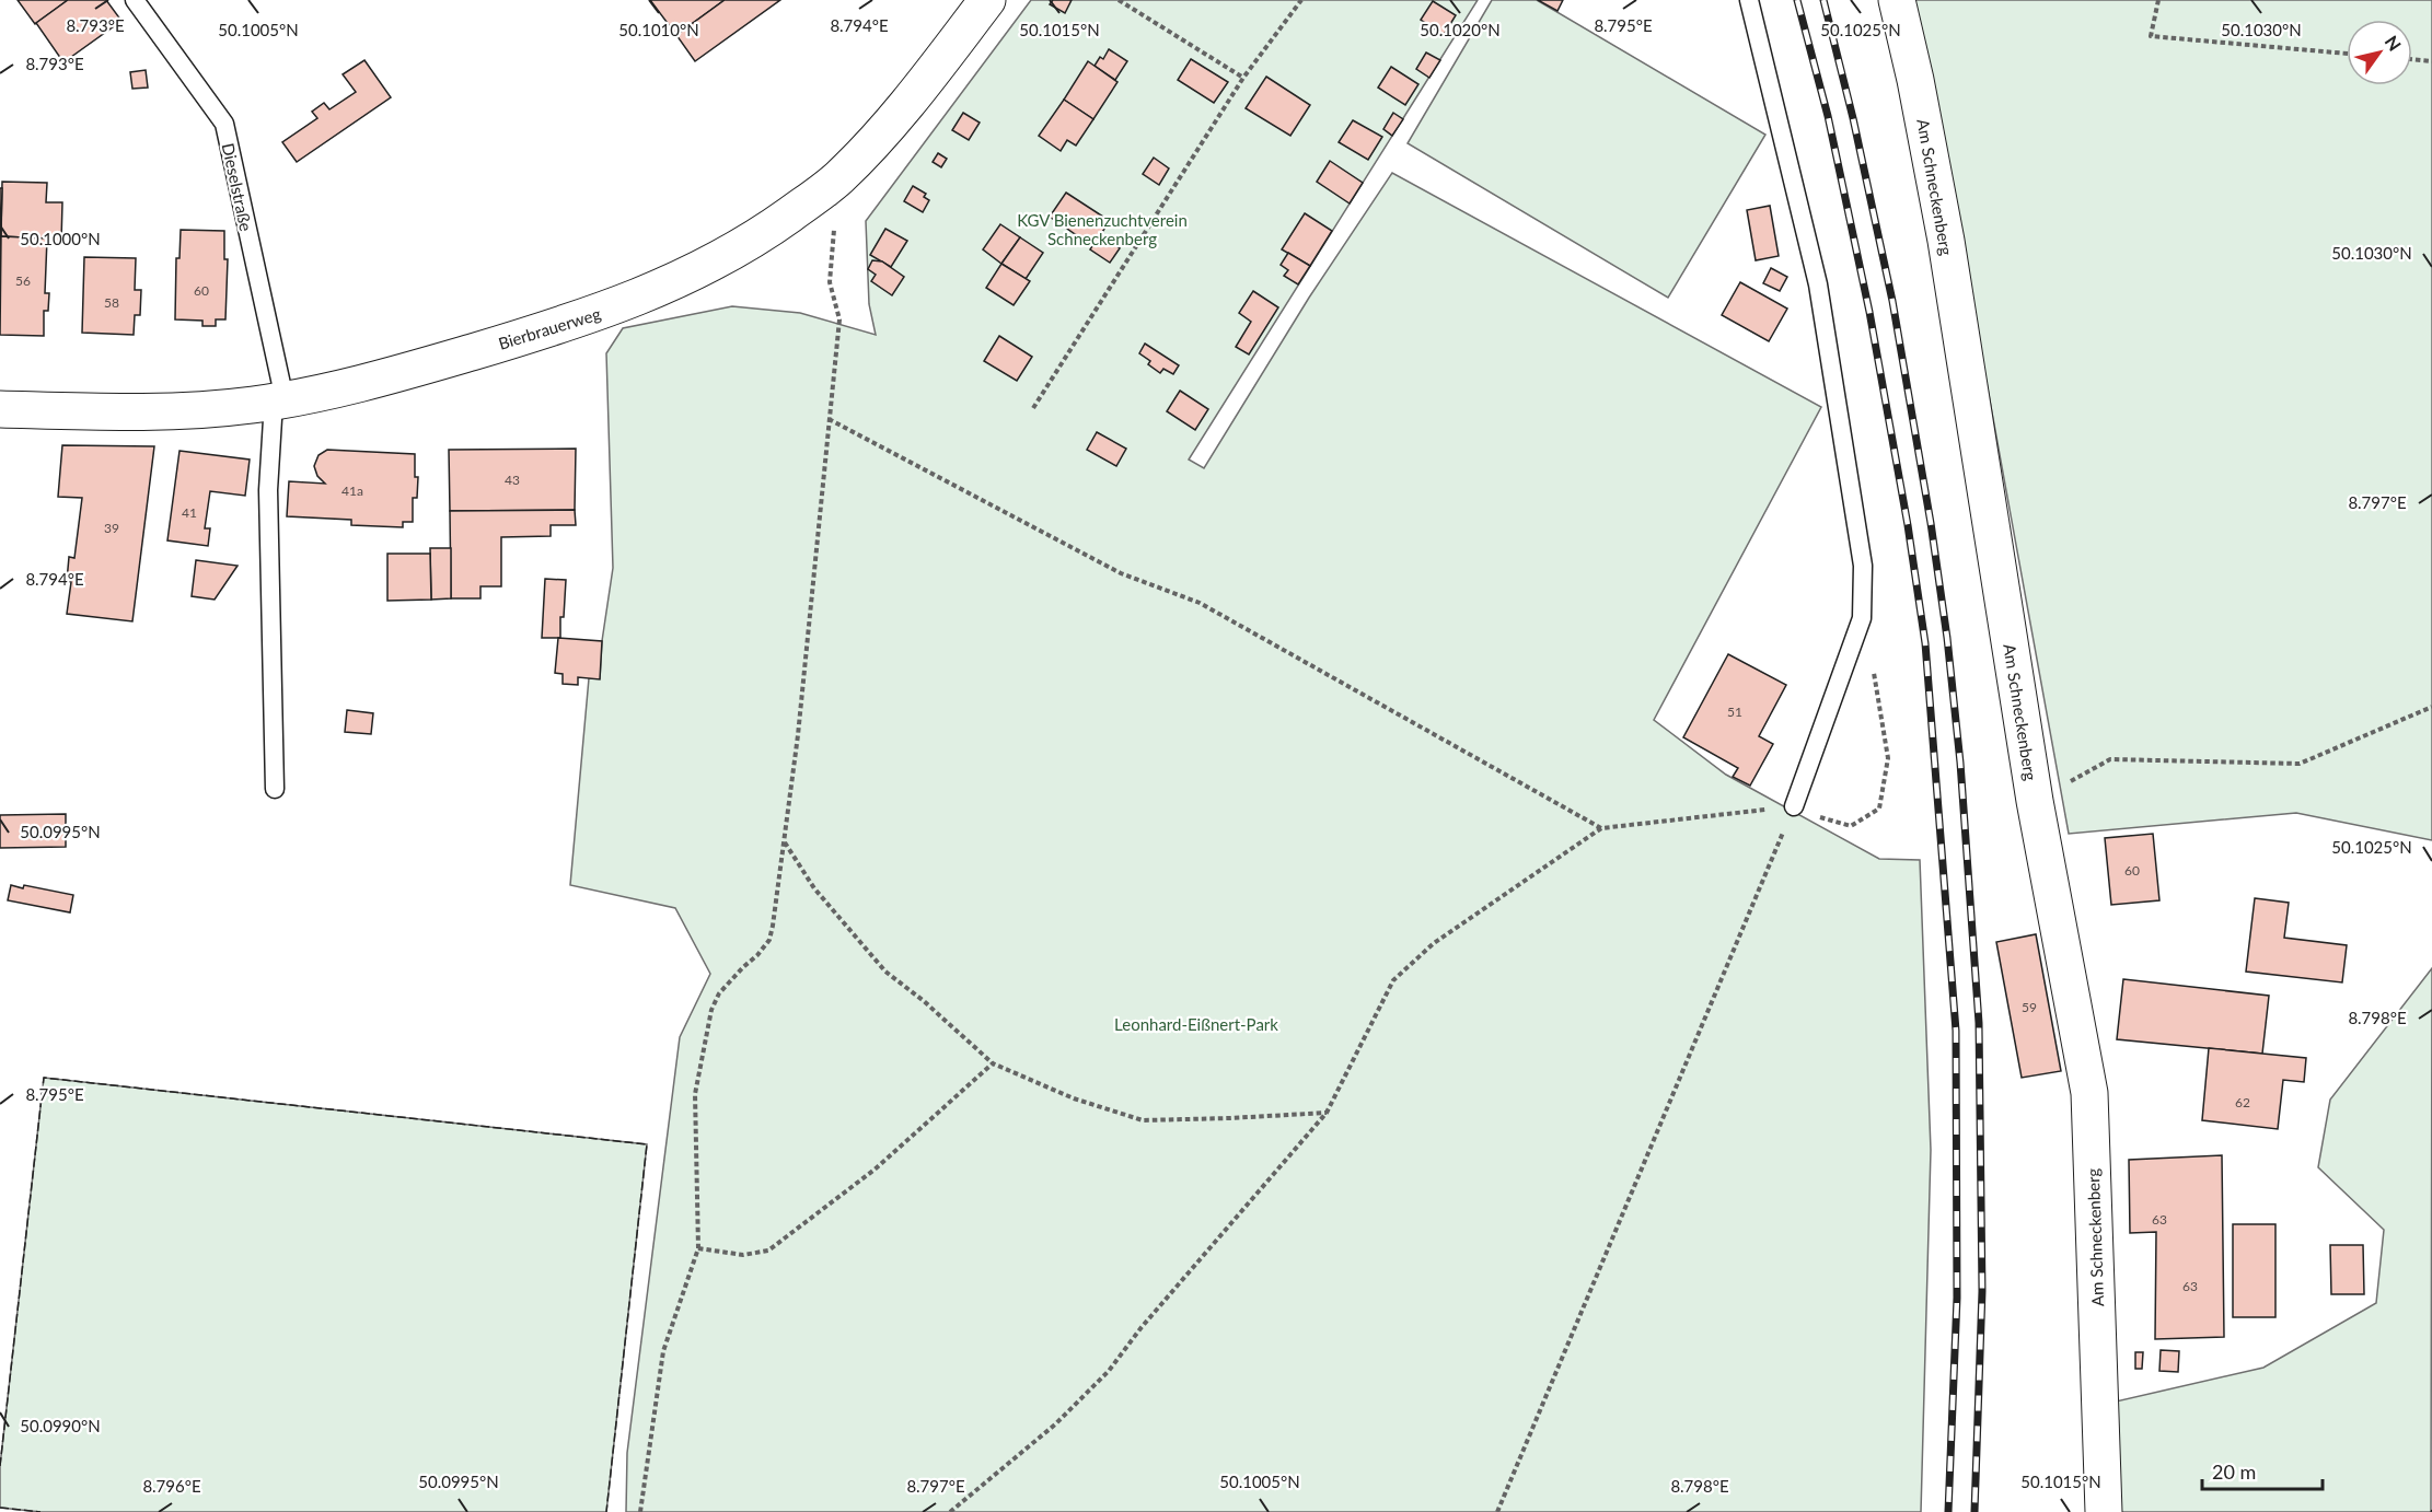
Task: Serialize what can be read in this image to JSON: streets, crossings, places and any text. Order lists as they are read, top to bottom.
{
  "streets": {
    "street": ["Am Schneckenberg", "Bierbrauerweg"],
    "lane": ["Dieselstraße"]
  },
  "crossings": [
    ["Dieselstraße", "Bierbrauerweg"]
  ],
  "parks": ["KGV Bienenzuchtverein Schneckenberg", "Leonhard-Eißnert-Park"],
  "house_numbers": [
    "56",
    "60",
    "58",
    "43",
    "41a",
    "41",
    "39",
    "51",
    "60",
    "59",
    "62",
    "63",
    "63"
  ],
  "scale_bar": "20 m",
  "north": "top right",
  "coordinates": [
    "8.794°E",
    "8.795°E",
    "8.793°E",
    "50.1005°N",
    "50.1010°N",
    "50.1020°N",
    "50.1015°N",
    "50.1025°N",
    "50.1030°N",
    "50.1000°N",
    "8.797°E",
    "50.0995°N",
    "8.798°E",
    "50.0990°N",
    "8.796°E"
  ]
}
